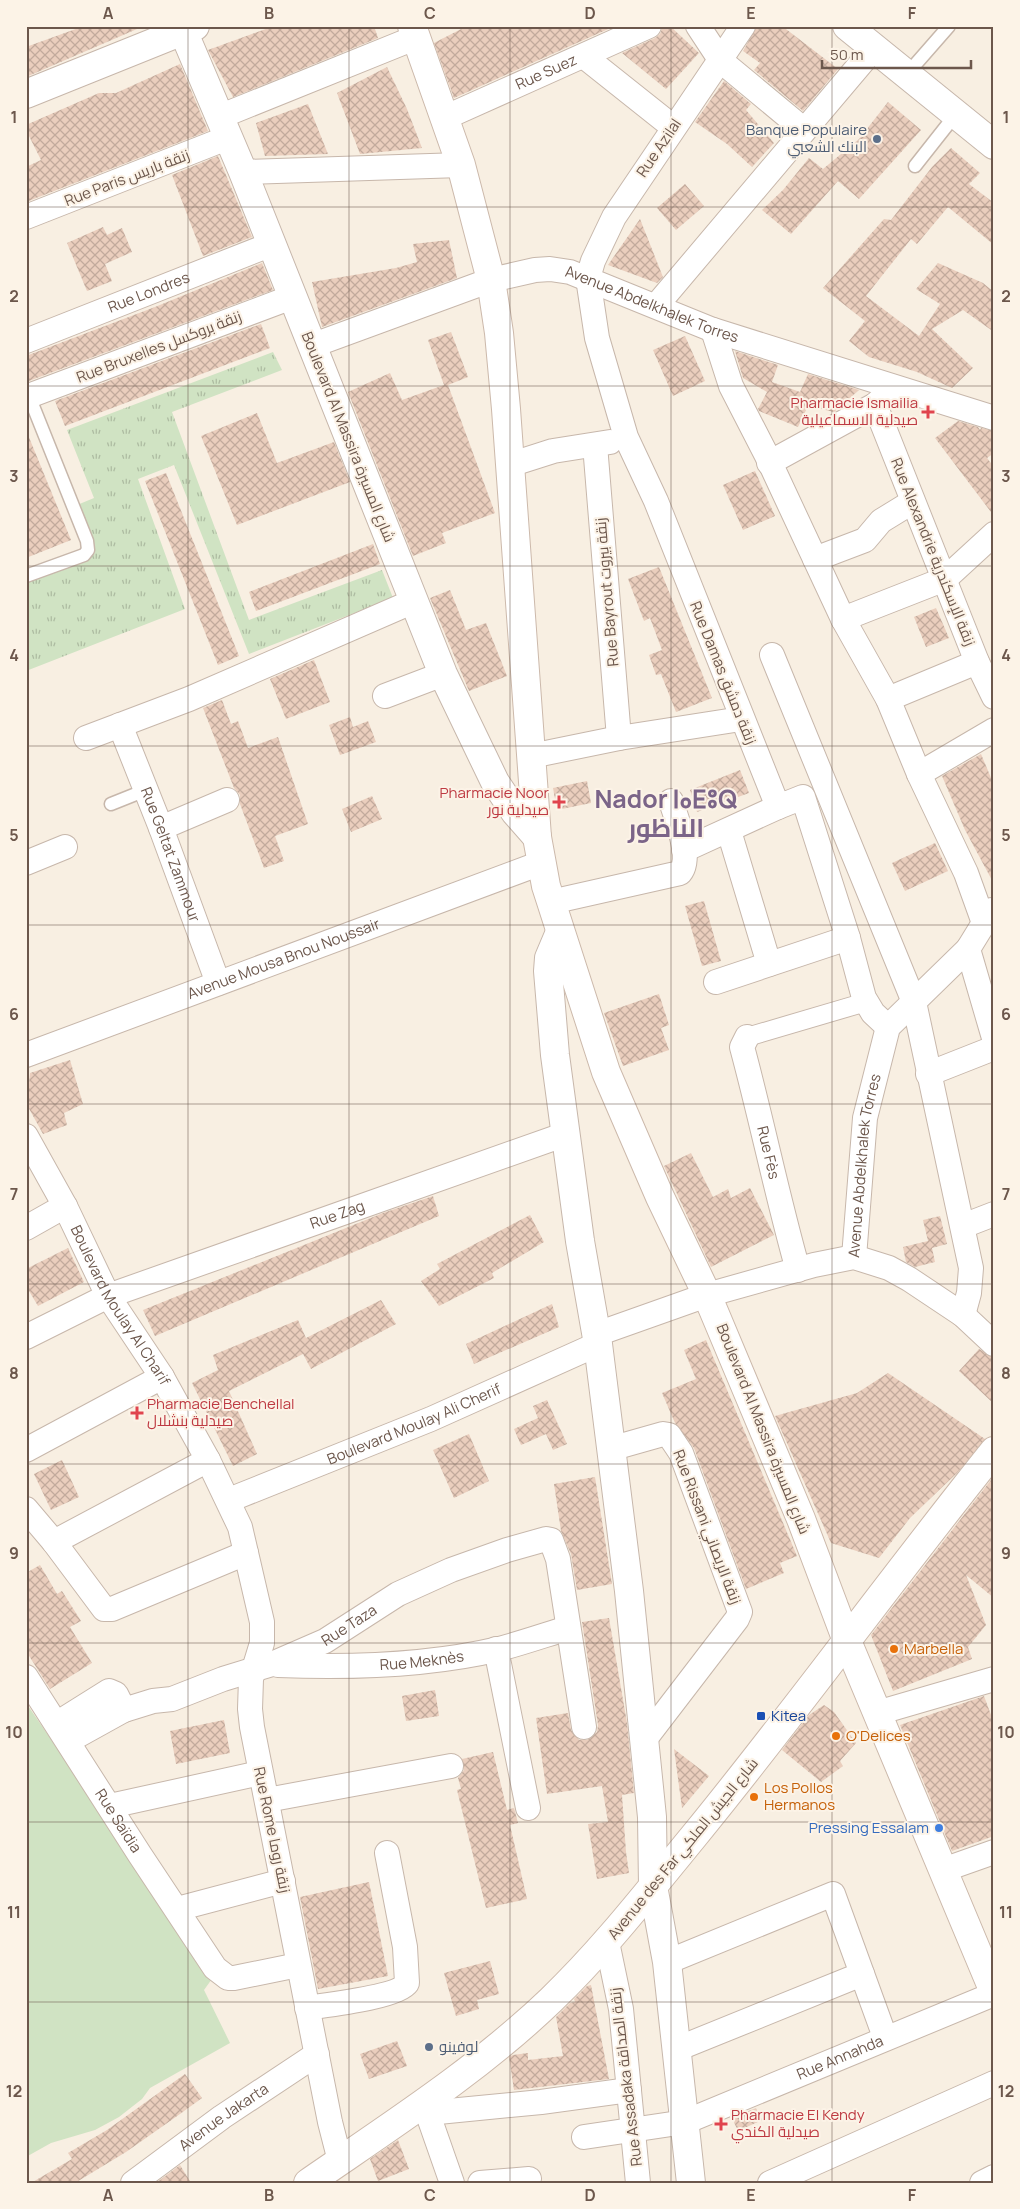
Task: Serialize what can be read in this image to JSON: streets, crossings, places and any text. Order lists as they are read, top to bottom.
{
  "streets": {
    "main road": ["Boulevard Al Massira شارع المسيرة", "Avenue des Far شارع الجيش الملكي"],
    "street": [
      "Rue Suez",
      "Rue Azilal",
      "Rue Paris زنقة باريس",
      "Rue Londres",
      "Avenue Abdelkhalek Torres",
      "Rue Bruxelles زنقة بروكسل",
      "Rue Alexandrie زنقة الإسكندرية",
      "Rue Bayrout زنقة بيروت",
      "Rue Damas زنقة دمشق",
      "Rue Geltat Zammour",
      "Avenue Mousa Bnou Noussair",
      "Rue Fès",
      "Rue Zag",
      "Boulevard Moulay Al Charif",
      "Boulevard Moulay Ali Cherif",
      "Rue Rissani زنقة الريصاني",
      "Rue Taza",
      "Rue Meknès",
      "Rue Saïdia",
      "Rue Rome زنقة روما",
      "Rue Annahda",
      "Rue Assadaka زنقة الصداقة",
      "Avenue Jakarta"
    ]
  },
  "crossings": [
    ["Rue Suez", "Boulevard Al Massira شارع المسيرة"],
    ["Rue Azilal", "Avenue Abdelkhalek Torres"],
    ["Rue Azilal", "Rue Damas زنقة دمشق"],
    ["Rue Paris زنقة باريس", "Boulevard Al Massira شارع المسيرة"],
    ["Rue Londres", "Boulevard Al Massira شارع المسيرة"],
    ["Avenue Abdelkhalek Torres", "Boulevard Al Massira شارع المسيرة"],
    ["Avenue Abdelkhalek Torres", "Rue Damas زنقة دمشق"],
    ["Avenue Abdelkhalek Torres", "Rue Fès"],
    ["Avenue Abdelkhalek Torres", "Boulevard Moulay Ali Cherif"],
    ["Rue Bruxelles زنقة بروكسل", "Boulevard Al Massira شارع المسيرة"],
    ["Boulevard Al Massira شارع المسيرة", "Avenue Mousa Bnou Noussair"],
    ["Boulevard Al Massira شارع المسيرة", "Avenue des Far شارع الجيش الملكي"],
    ["Boulevard Al Massira شارع المسيرة", "Rue Annahda"],
    ["Rue Geltat Zammour", "Avenue Mousa Bnou Noussair"],
    ["Rue Zag", "Boulevard Moulay Al Charif"],
    ["Boulevard Moulay Al Charif", "Boulevard Moulay Ali Cherif"],
    ["Boulevard Moulay Al Charif", "Rue Rome زنقة روما"],
    ["Boulevard Moulay Ali Cherif", "Rue Rome زنقة روما"],
    ["Rue Taza", "Rue Meknès"],
    ["Rue Taza", "Rue Saïdia"],
    ["Rue Taza", "Rue Rome زنقة روما"],
    ["Rue Meknès", "Rue Rome زنقة روما"],
    ["Rue Saïdia", "Rue Rome زنقة روما"],
    ["Rue Rome زنقة روما", "Avenue des Far شارع الجيش الملكي"],
    ["Rue Rome زنقة روما", "Avenue Jakarta"],
    ["Avenue des Far شارع الجيش الملكي", "Rue Assadaka زنقة الصداقة"],
    ["Rue Annahda", "Rue Assadaka زنقة الصداقة"]
  ],
  "districts": ["Nador ⵏⴰⴹⵓⵕ الناظور"],
  "places": {
    "other": [
      "Banque Populaire البنك الشعبي",
      "Marbella",
      "O'Delices",
      "Los Pollos Hermanos",
      "Pressing Essalam",
      "لوفينو"
    ],
    "health": [
      "Pharmacie Ismailia صيدلية الاسماعيلية",
      "Pharmacie Noor صيدلية نور",
      "Pharmacie Benchellal صيدلية بنشلال",
      "Pharmacie El Kendy صيدلية الكندي"
    ],
    "transit": ["Kitea"]
  },
  "scale_bar": "50 m",
  "grid": {
    "columns": [
      "A",
      "B",
      "C",
      "D",
      "E",
      "F"
    ],
    "rows": [
      "1",
      "2",
      "3",
      "4",
      "5",
      "6",
      "7",
      "8",
      "9",
      "10",
      "11",
      "12"
    ]
  }
}
